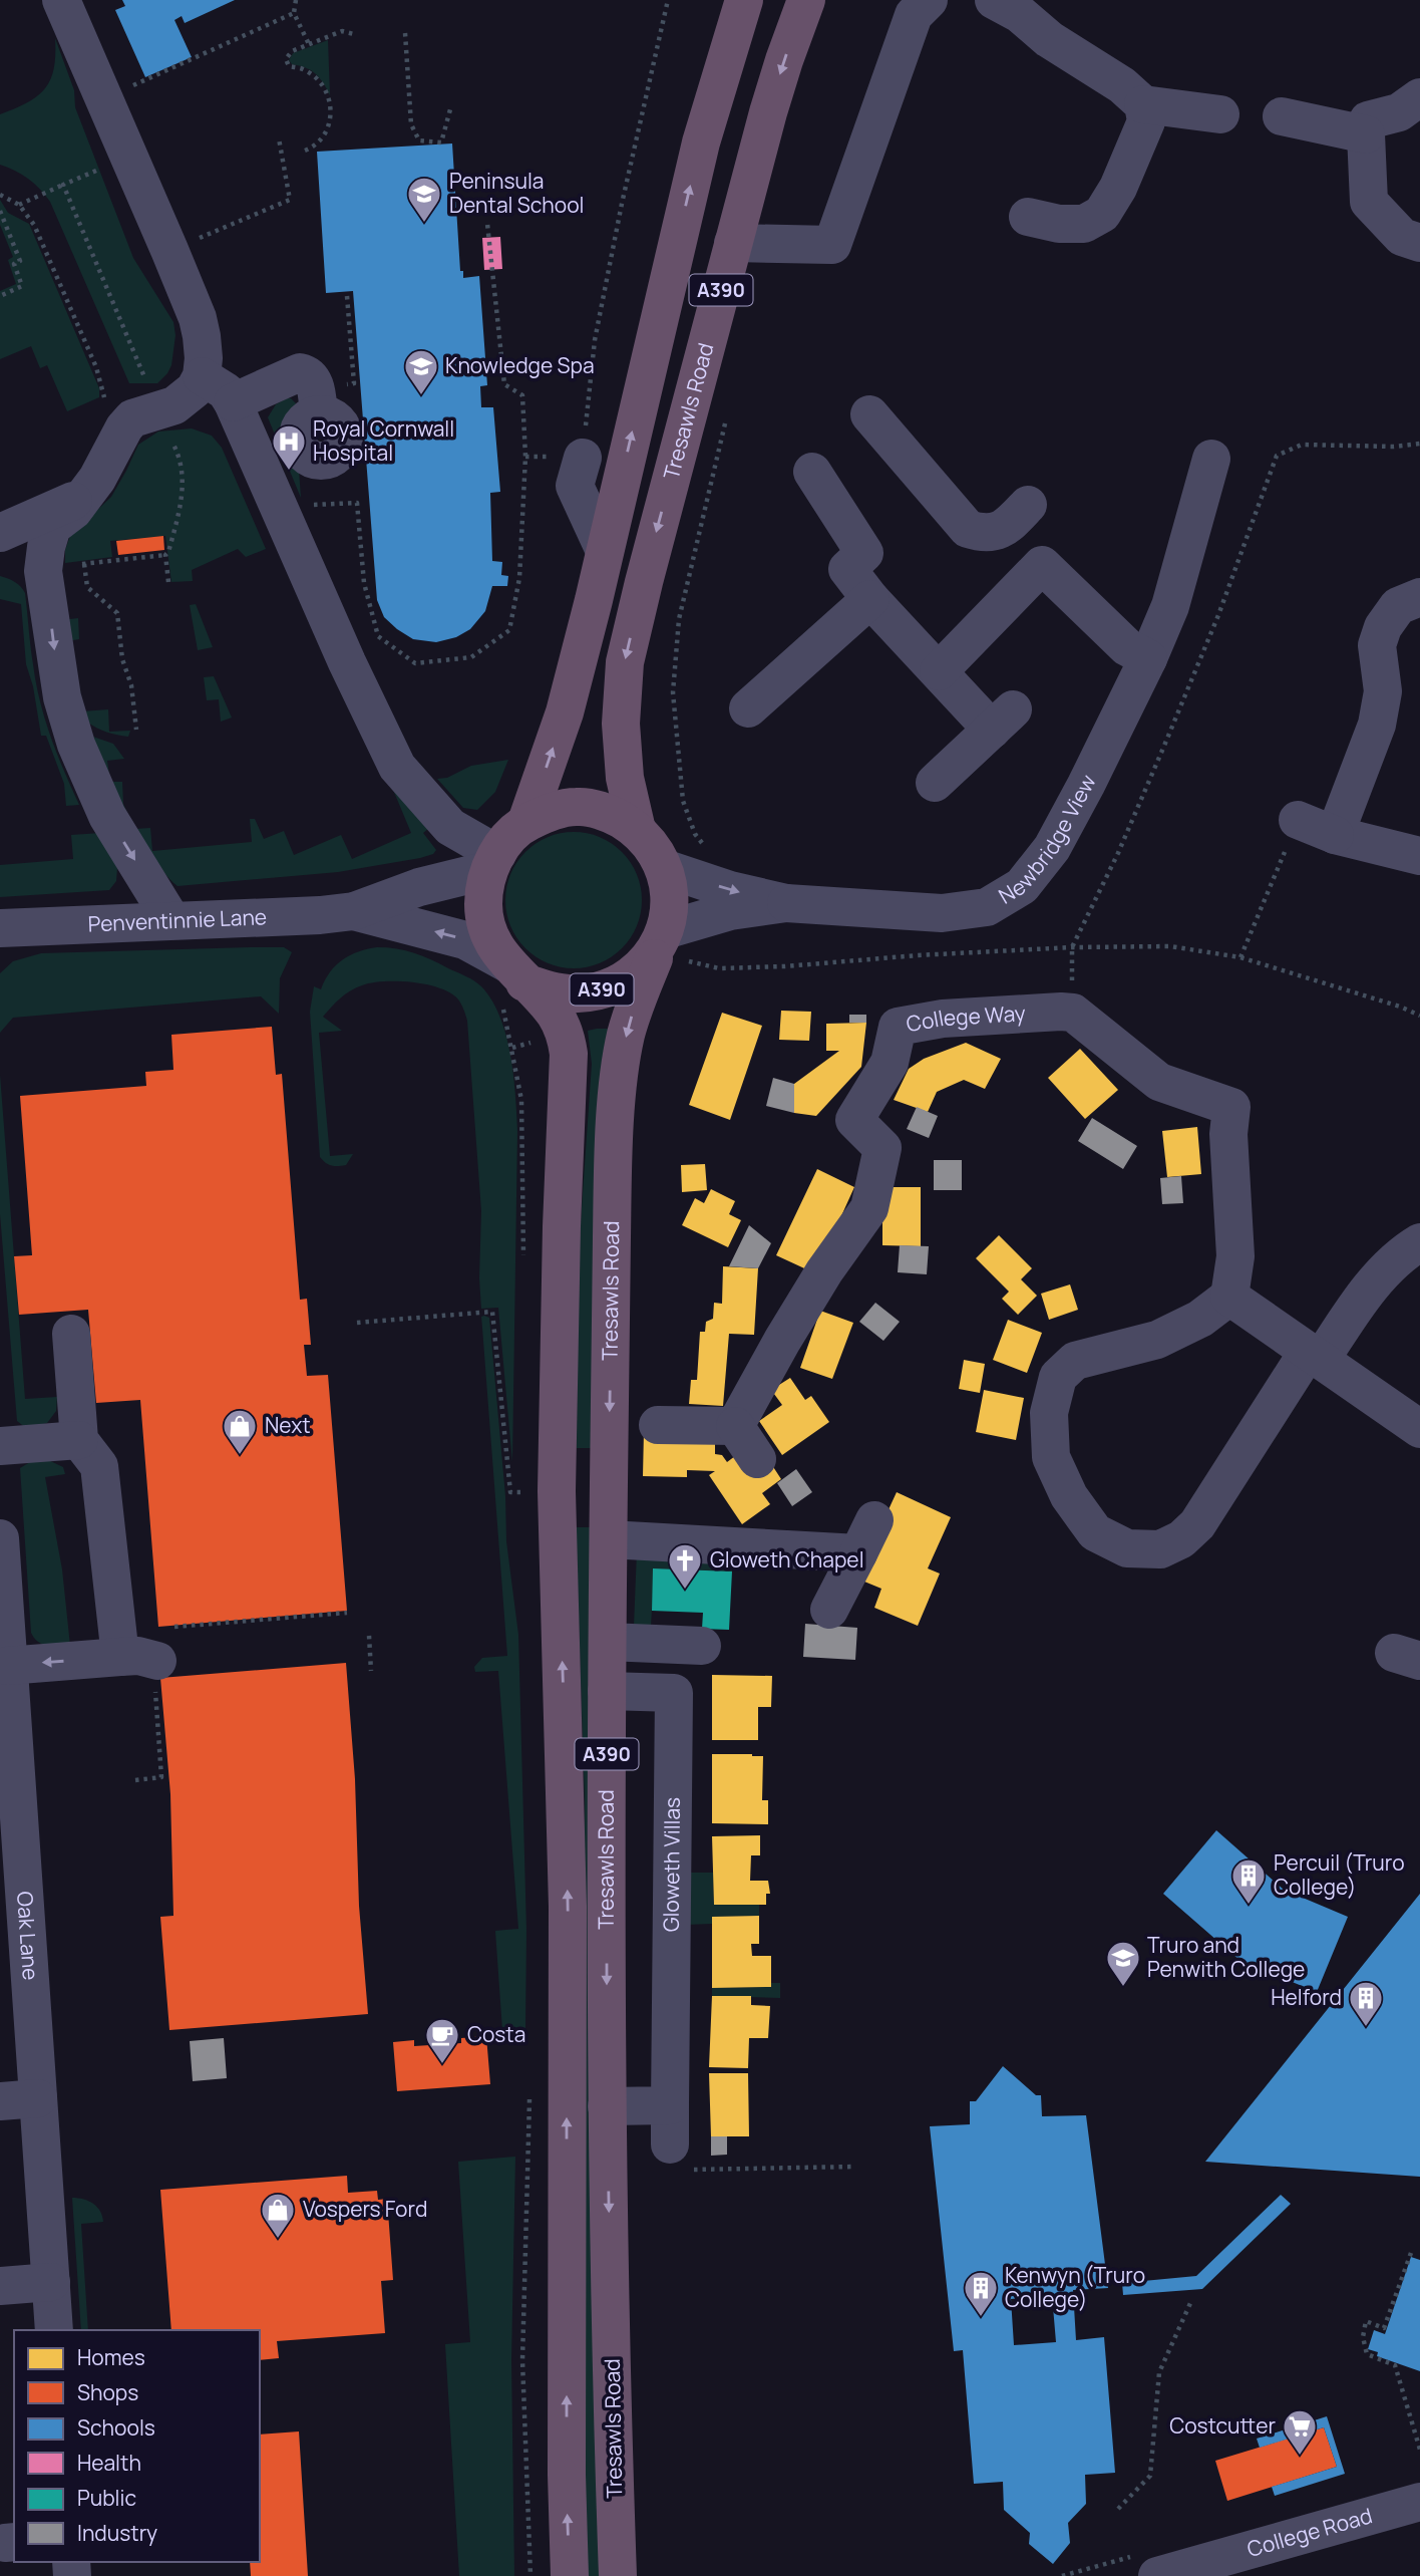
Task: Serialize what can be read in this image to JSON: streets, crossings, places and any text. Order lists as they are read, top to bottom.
{
  "streets": {
    "highway": ["A390", "Tresawls Road"],
    "street": [
      "Newbridge View",
      "Penventinnie Lane",
      "College Way",
      "Gloweth Villas",
      "Oak Lane",
      "College Road"
    ]
  },
  "crossings": [
    ["A390", "Tresawls Road"],
    ["A390", "Newbridge View"],
    ["A390", "Penventinnie Lane"],
    ["Tresawls Road", "Newbridge View"],
    ["Tresawls Road", "Penventinnie Lane"],
    ["Tresawls Road", "Gloweth Villas"],
    ["Newbridge View", "Penventinnie Lane"]
  ],
  "places": {
    "school or university": ["Peninsula Dental School", "Knowledge Spa", "Truro and Penwith College"],
    "hospital": ["Royal Cornwall Hospital"],
    "shop": ["Next", "Vospers Ford"],
    "church": ["Gloweth Chapel"],
    "building": ["Percuil (Truro College)", "Helford", "Kenwyn (Truro College)"],
    "cafe": ["Costa"],
    "supermarket": ["Costcutter"]
  },
  "legend": [
    "Homes",
    "Shops",
    "Schools",
    "Health",
    "Public",
    "Industry"
  ]
}
